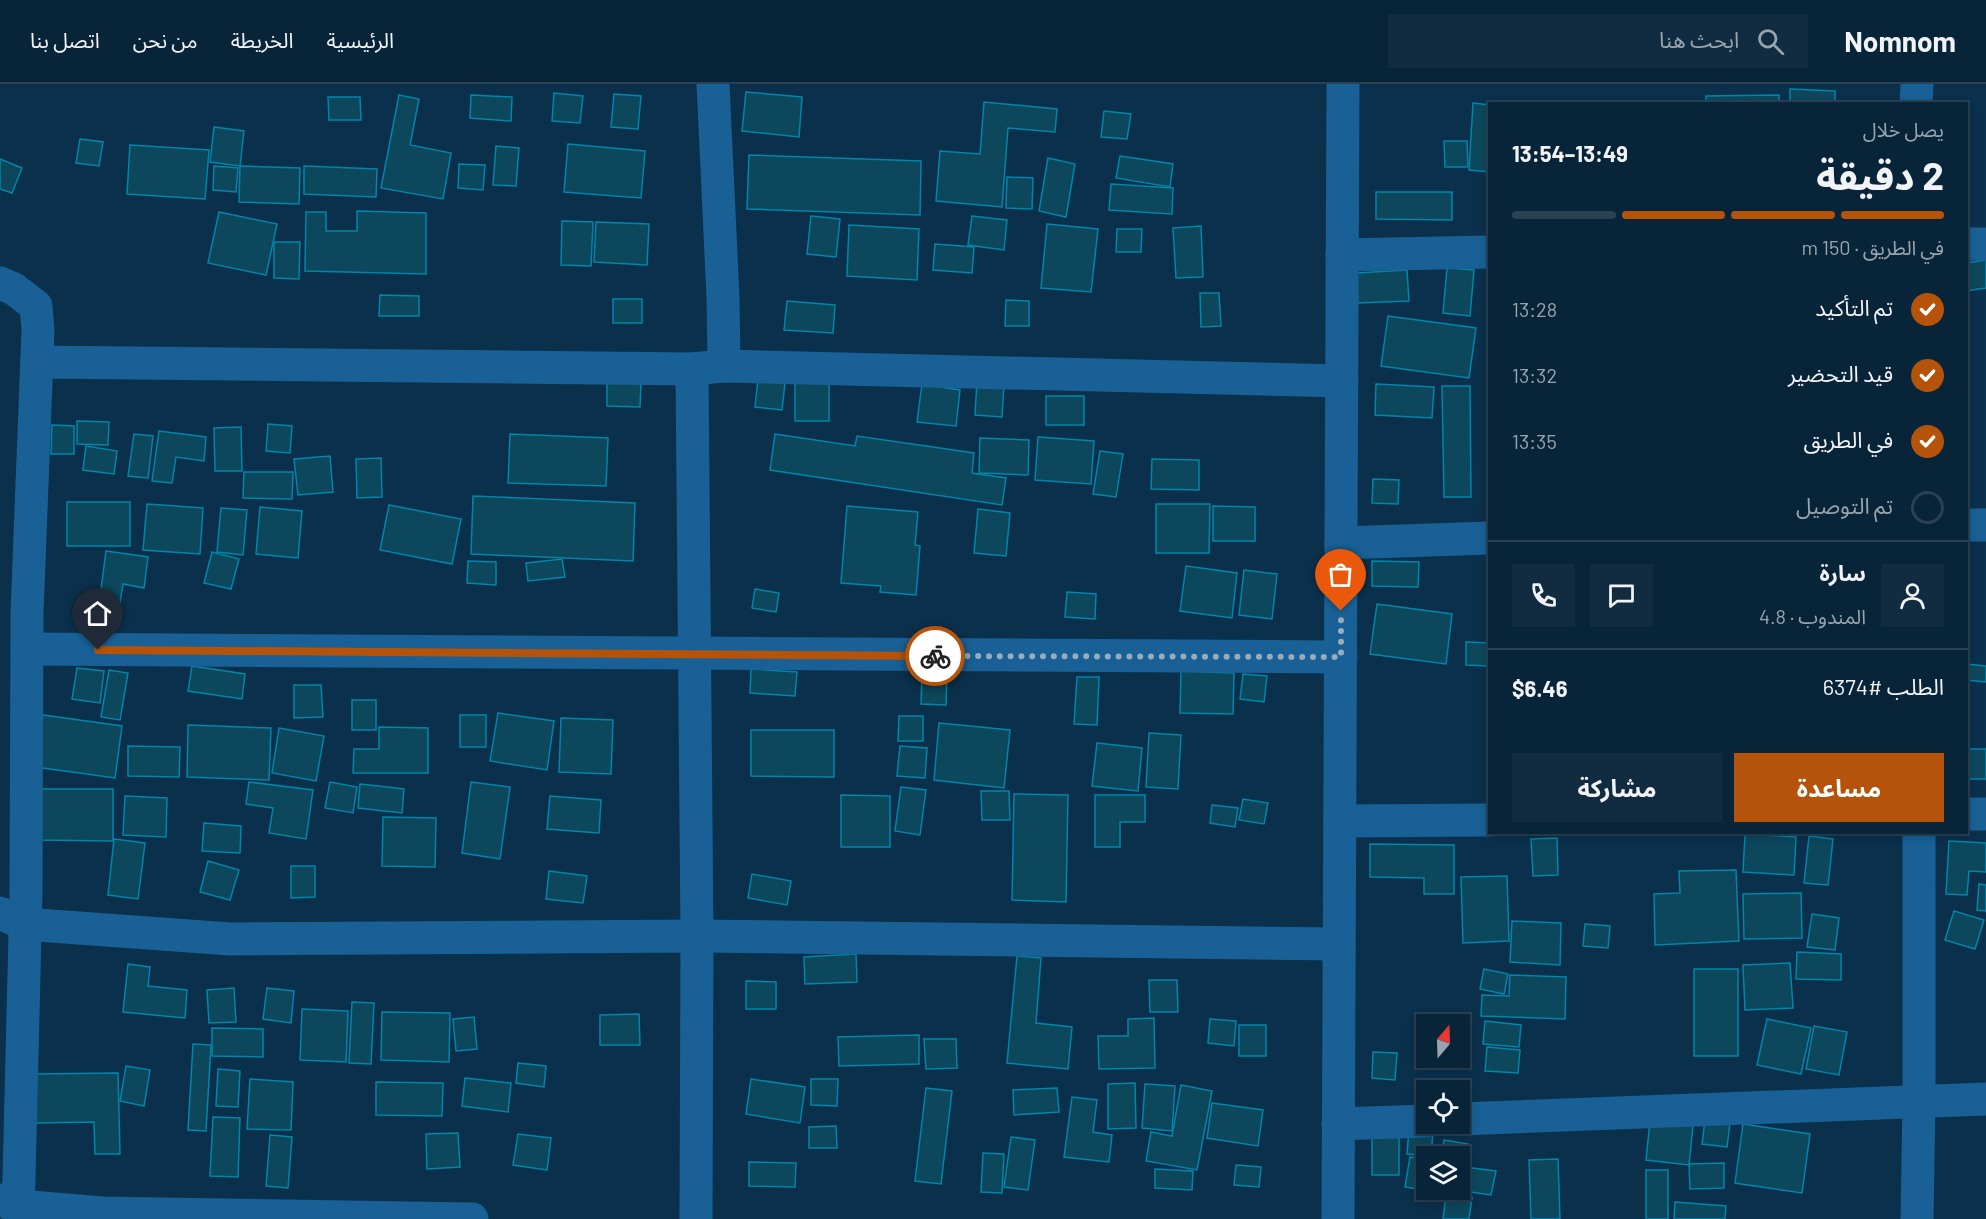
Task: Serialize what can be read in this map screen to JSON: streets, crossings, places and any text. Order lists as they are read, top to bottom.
{
  "north": "top",
  "page": {
    "header": "Nomnom",
    "search": "ابحث هنا",
    "nav": [
      "الرئيسية",
      "الخريطة",
      "من نحن",
      "اتصل بنا"
    ],
    "heading": ["2 دقيقة", "يصل خلال", "13:49–13:54"],
    "panel": [
      "سارة",
      "المندوب · 4.8",
      "الطلب #6374",
      "$6.46"
    ],
    "bar": "في الطريق · 150 m",
    "list": [
      ["تم التأكيد", "13:28"],
      ["قيد التحضير", "13:32"],
      ["في الطريق", "13:35"],
      "تم التوصيل"
    ],
    "buttons": ["مساعدة", "مشاركة"]
  }
}
